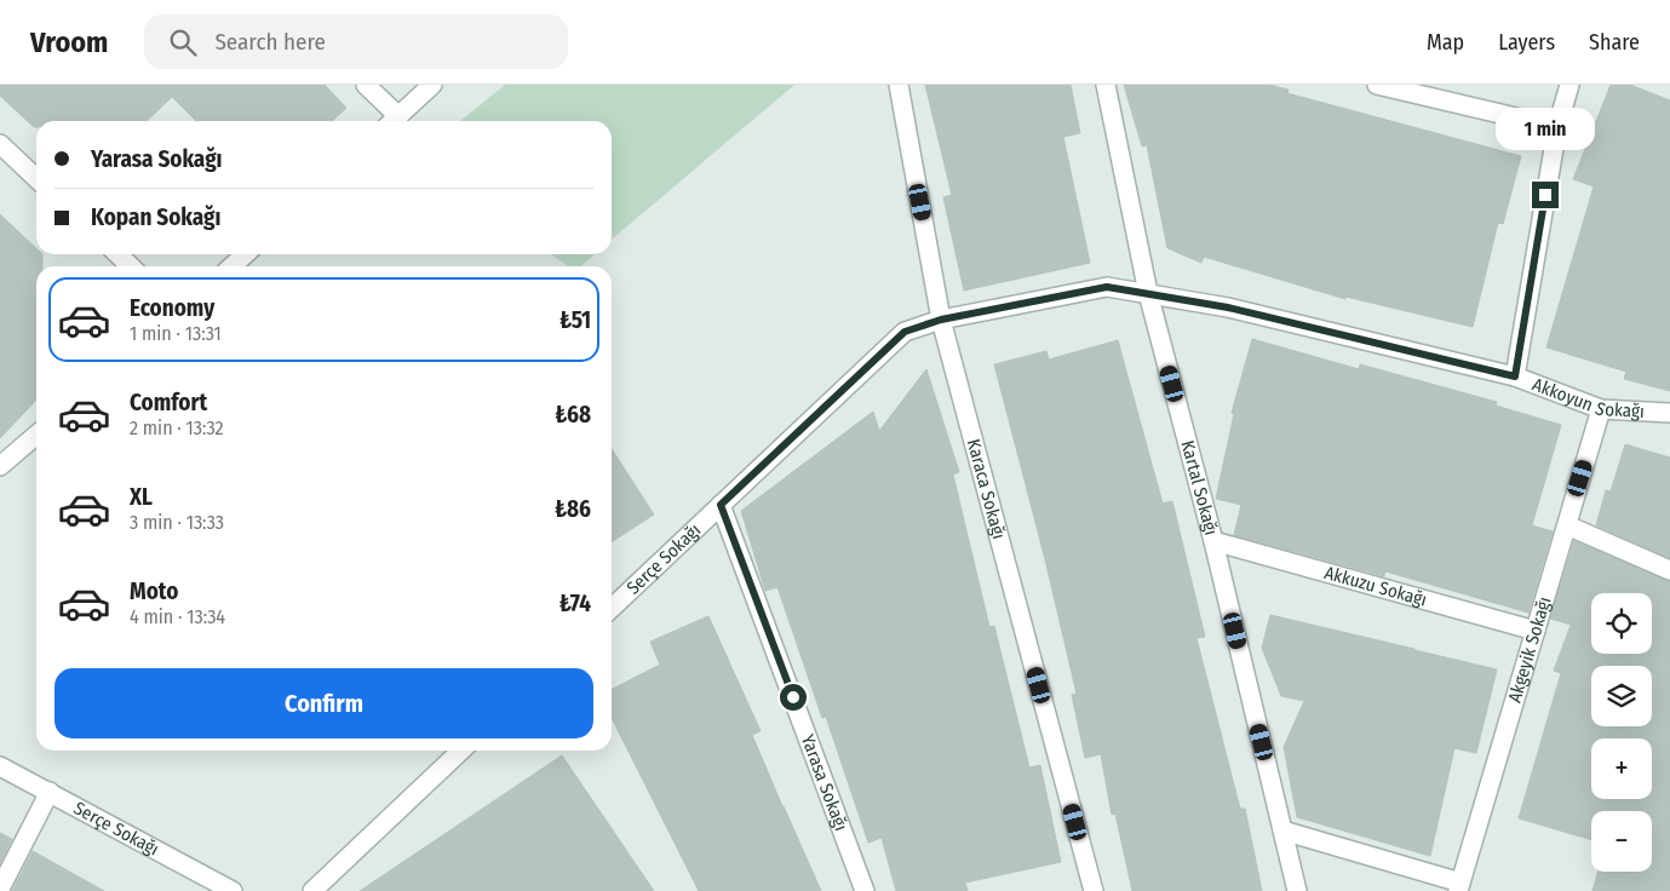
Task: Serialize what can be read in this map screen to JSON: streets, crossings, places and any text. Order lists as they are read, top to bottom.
{
  "streets": {
    "street": [
      "Akkoyun Sokağı",
      "Kartal Sokağı",
      "Karaca Sokağı",
      "Serçe Sokağı",
      "Akkuzu Sokağı",
      "Akgeyik Sokağı",
      "Yarasa Sokağı"
    ]
  },
  "crossings": [
    ["Akkoyun Sokağı", "Kartal Sokağı"],
    ["Akkoyun Sokağı", "Karaca Sokağı"],
    ["Akkoyun Sokağı", "Serçe Sokağı"],
    ["Akkoyun Sokağı", "Akgeyik Sokağı"],
    ["Kartal Sokağı", "Akkuzu Sokağı"],
    ["Karaca Sokağı", "Serçe Sokağı"],
    ["Serçe Sokağı", "Yarasa Sokağı"],
    ["Akkuzu Sokağı", "Akgeyik Sokağı"]
  ],
  "page": {
    "header": "Vroom",
    "search": "Search here",
    "nav": ["Map", "Layers", "Share"],
    "bubble": "1 min",
    "banner": ["Yarasa Sokağı", "Kopan Sokağı"],
    "list": [
      {
        "name": "Economy",
        "note": "1 min · 13:31",
        "value": "₺51"
      },
      {
        "name": "Comfort",
        "note": "2 min · 13:32",
        "value": "₺68"
      },
      {
        "name": "XL",
        "note": "3 min · 13:33",
        "value": "₺86"
      },
      {
        "name": "Moto",
        "note": "4 min · 13:34",
        "value": "₺74"
      }
    ],
    "map_buttons": ["+", "−"],
    "buttons": "Confirm"
  }
}
